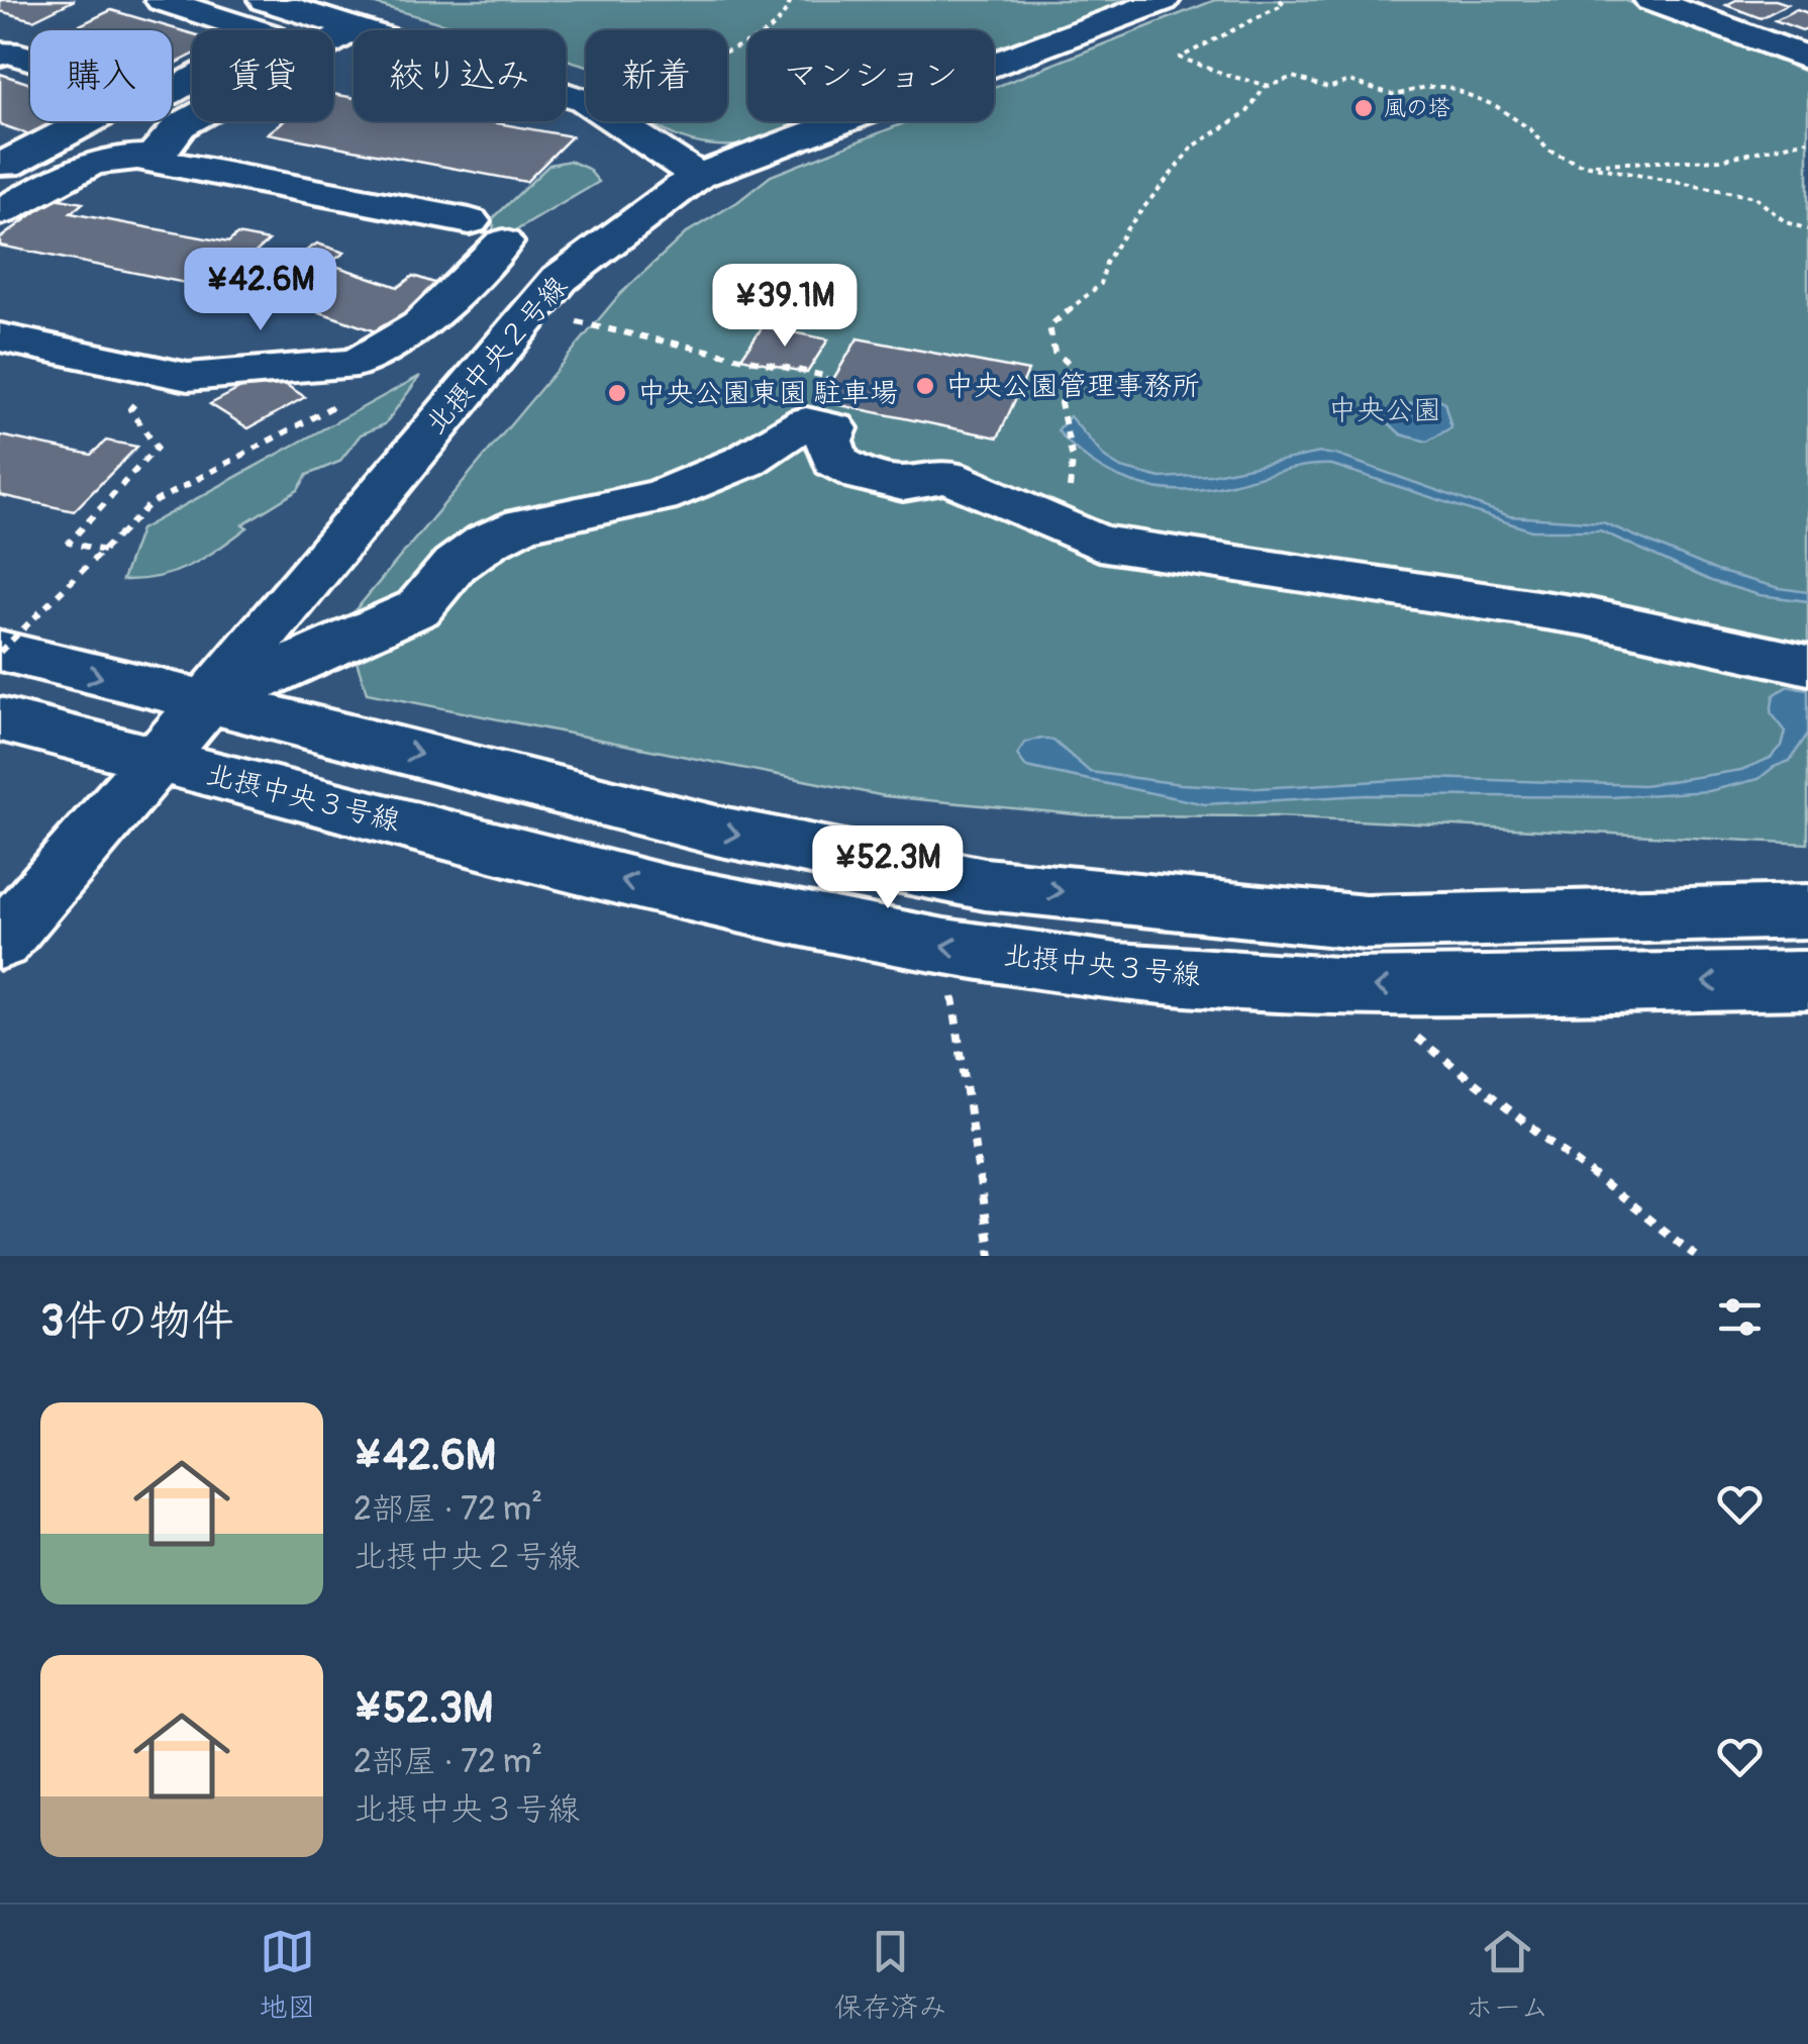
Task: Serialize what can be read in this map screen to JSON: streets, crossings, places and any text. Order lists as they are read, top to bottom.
{
  "streets": {
    "street": ["北摂中央２号線", "北摂中央３号線"]
  },
  "crossings": [
    ["北摂中央２号線", "北摂中央３号線"]
  ],
  "parks": ["中央公園"],
  "places": ["風の塔", "中央公園管理事務所", "中央公園東園 駐車場"],
  "page": {
    "chip": [
      "購入",
      "賃貸",
      "絞り込み",
      "新着",
      "マンション"
    ],
    "price": ["¥42.6M", "¥39.1M", "¥52.3M"],
    "heading": "3件の物件",
    "list": [
      {
        "name": "¥42.6M",
        "note": "2部屋 · 72 m² · 北摂中央２号線"
      },
      {
        "name": "¥52.3M",
        "note": "2部屋 · 72 m² · 北摂中央３号線"
      }
    ],
    "tabs": ["地図", "保存済み", "ホーム"]
  }
}
